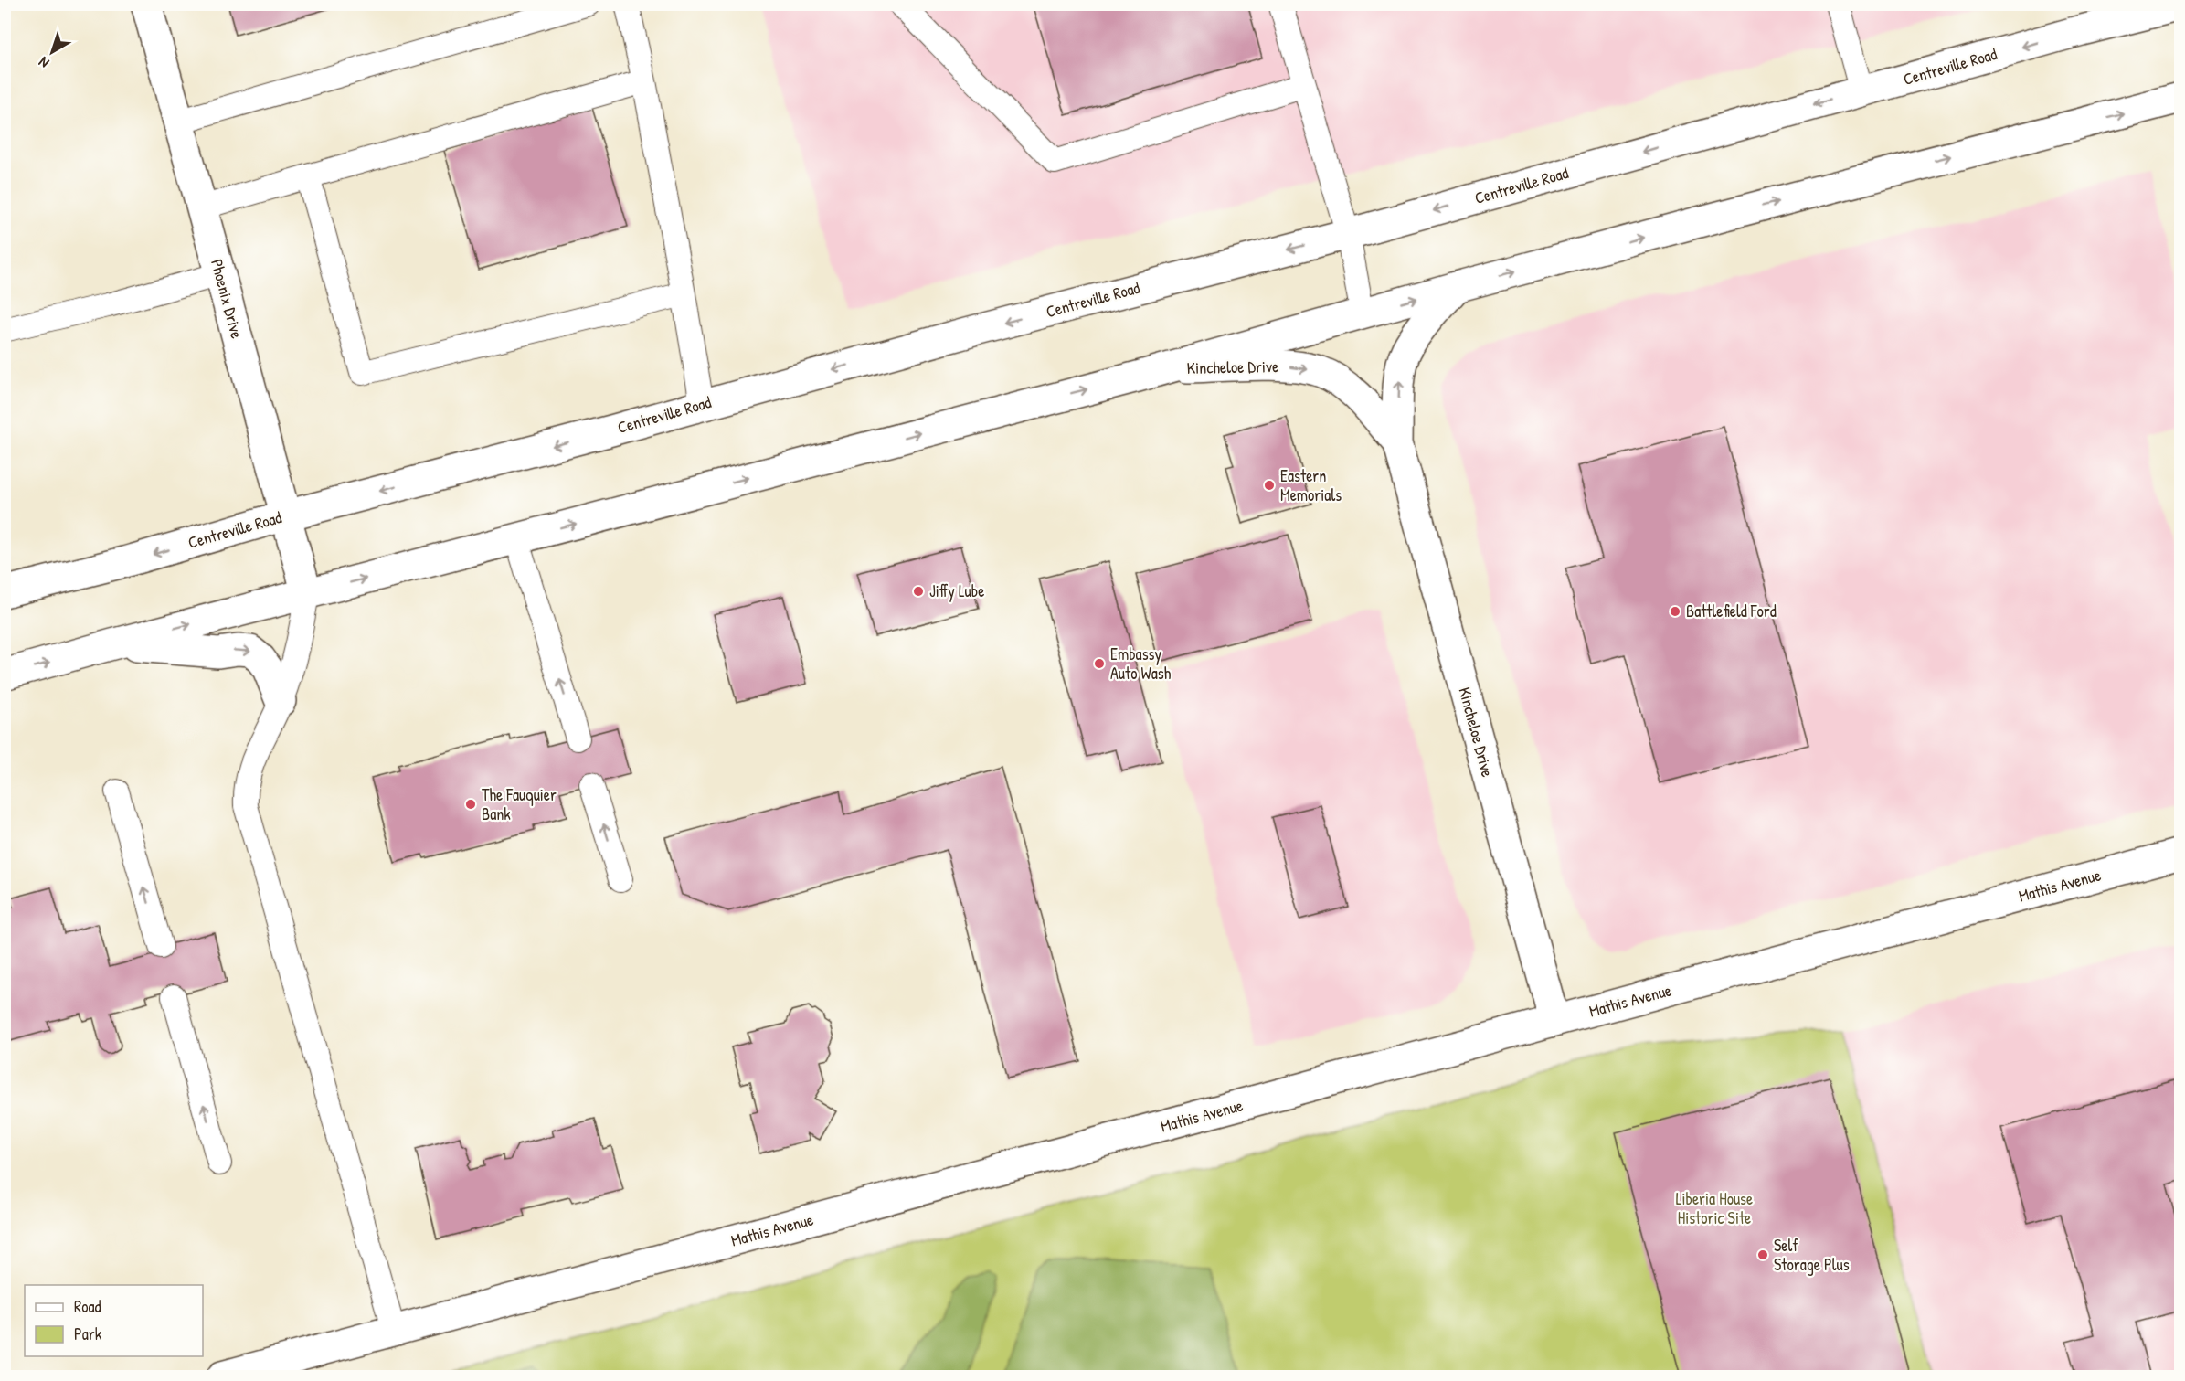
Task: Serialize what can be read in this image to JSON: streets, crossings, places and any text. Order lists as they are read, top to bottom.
{
  "streets": {
    "main road": [
      "Centreville Road",
      "Phoenix Drive",
      "Kincheloe Drive",
      "Mathis Avenue"
    ]
  },
  "crossings": [
    ["Centreville Road", "Phoenix Drive"],
    ["Kincheloe Drive", "Mathis Avenue"]
  ],
  "parks": ["Liberia House Historic Site"],
  "places": [
    "Eastern Memorials",
    "Jiffy Lube",
    "Battlefield Ford",
    "Embassy Auto Wash",
    "The Fauquier Bank",
    "Self Storage Plus"
  ],
  "legend": ["Road", "Park"],
  "north": "bottom left"
}
